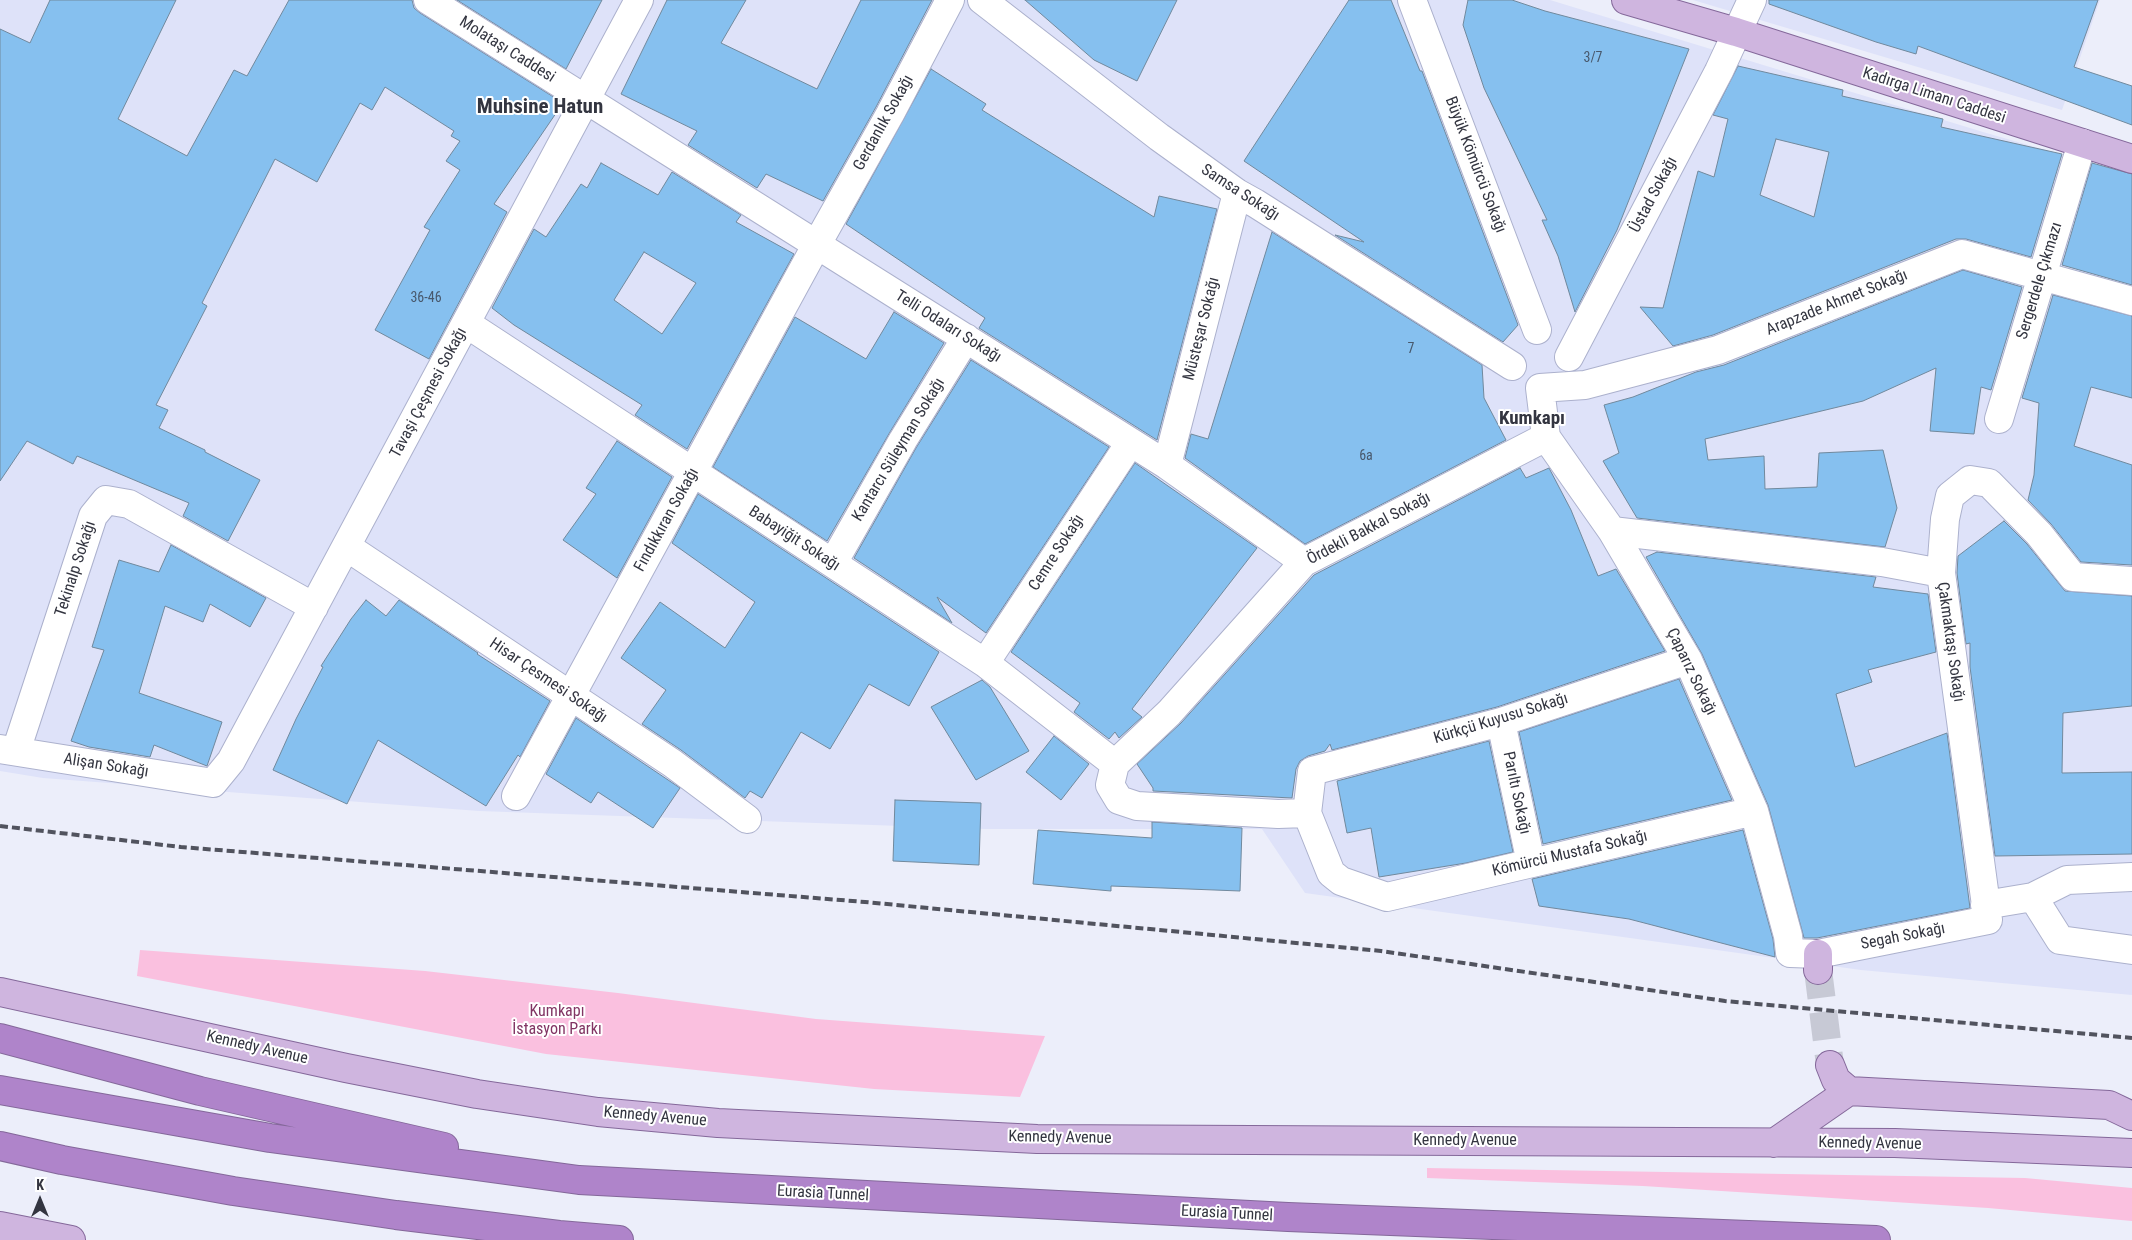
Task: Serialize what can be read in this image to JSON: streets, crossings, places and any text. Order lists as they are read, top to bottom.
{
  "streets": {
    "highway": ["Eurasia Tunnel"],
    "main road": ["Kadırga Limanı Caddesi", "Kennedy Avenue"],
    "street": [
      "Molataşı Caddesi",
      "Gerdanlık Sokağı",
      "Büyük Kömürcü Sokağı",
      "Samsa Sokağı",
      "Üstad Sokağı",
      "Sergerdele Çıkmazı",
      "Arapzade Ahmet Sokağı",
      "Telli Odaları Sokağı",
      "Müsteşar Sokağı",
      "Tavaşi Çeşmesi Sokağı",
      "Kantarcı Süleyman Sokağı",
      "Fındıkkıran Sokağı",
      "Ördekli Bakkal Sokağı",
      "Babayiğit Sokağı",
      "Cemre Sokağı",
      "Tekinalp Sokağı",
      "Çakmaktaşı Sokağı",
      "Çaparız Sokağı",
      "Hisar Çesmesi Sokağı",
      "Kürkçü Kuyusu Sokağı",
      "Alişan Sokağı",
      "Parıltı Sokağı",
      "Kömürcü Mustafa Sokağı",
      "Segah Sokağı"
    ]
  },
  "crossings": [
    ["Molataşı Caddesi", "Telli Odaları Sokağı"],
    ["Molataşı Caddesi", "Tavaşi Çeşmesi Sokağı"],
    ["Kadırga Limanı Caddesi", "Üstad Sokağı"],
    ["Kadırga Limanı Caddesi", "Sergerdele Çıkmazı"],
    ["Gerdanlık Sokağı", "Telli Odaları Sokağı"],
    ["Gerdanlık Sokağı", "Fındıkkıran Sokağı"],
    ["Büyük Kömürcü Sokağı", "Samsa Sokağı"],
    ["Büyük Kömürcü Sokağı", "Üstad Sokağı"],
    ["Büyük Kömürcü Sokağı", "Arapzade Ahmet Sokağı"],
    ["Büyük Kömürcü Sokağı", "Çaparız Sokağı"],
    ["Samsa Sokağı", "Üstad Sokağı"],
    ["Samsa Sokağı", "Arapzade Ahmet Sokağı"],
    ["Samsa Sokağı", "Müsteşar Sokağı"],
    ["Samsa Sokağı", "Çaparız Sokağı"],
    ["Üstad Sokağı", "Arapzade Ahmet Sokağı"],
    ["Üstad Sokağı", "Çaparız Sokağı"],
    ["Sergerdele Çıkmazı", "Arapzade Ahmet Sokağı"],
    ["Arapzade Ahmet Sokağı", "Çaparız Sokağı"],
    ["Telli Odaları Sokağı", "Müsteşar Sokağı"],
    ["Telli Odaları Sokağı", "Tavaşi Çeşmesi Sokağı"],
    ["Telli Odaları Sokağı", "Kantarcı Süleyman Sokağı"],
    ["Telli Odaları Sokağı", "Fındıkkıran Sokağı"],
    ["Telli Odaları Sokağı", "Ördekli Bakkal Sokağı"],
    ["Telli Odaları Sokağı", "Cemre Sokağı"],
    ["Tavaşi Çeşmesi Sokağı", "Babayiğit Sokağı"],
    ["Tavaşi Çeşmesi Sokağı", "Tekinalp Sokağı"],
    ["Tavaşi Çeşmesi Sokağı", "Hisar Çesmesi Sokağı"],
    ["Tavaşi Çeşmesi Sokağı", "Alişan Sokağı"],
    ["Kantarcı Süleyman Sokağı", "Babayiğit Sokağı"],
    ["Fındıkkıran Sokağı", "Babayiğit Sokağı"],
    ["Fındıkkıran Sokağı", "Hisar Çesmesi Sokağı"],
    ["Ördekli Bakkal Sokağı", "Babayiğit Sokağı"],
    ["Ördekli Bakkal Sokağı", "Çaparız Sokağı"],
    ["Babayiğit Sokağı", "Cemre Sokağı"],
    ["Tekinalp Sokağı", "Alişan Sokağı"],
    ["Çakmaktaşı Sokağı", "Çaparız Sokağı"],
    ["Çakmaktaşı Sokağı", "Segah Sokağı"],
    ["Çaparız Sokağı", "Kürkçü Kuyusu Sokağı"],
    ["Çaparız Sokağı", "Kömürcü Mustafa Sokağı"],
    ["Çaparız Sokağı", "Segah Sokağı"],
    ["Kürkçü Kuyusu Sokağı", "Parıltı Sokağı"],
    ["Kürkçü Kuyusu Sokağı", "Kömürcü Mustafa Sokağı"],
    ["Parıltı Sokağı", "Kömürcü Mustafa Sokağı"]
  ],
  "districts": ["Muhsine Hatun", "Kumkapı"],
  "parks": ["Kumkapı İstasyon Parkı"],
  "house_numbers": [
    "3/7",
    "36-46",
    "7",
    "6a"
  ],
  "north": "top"
}
